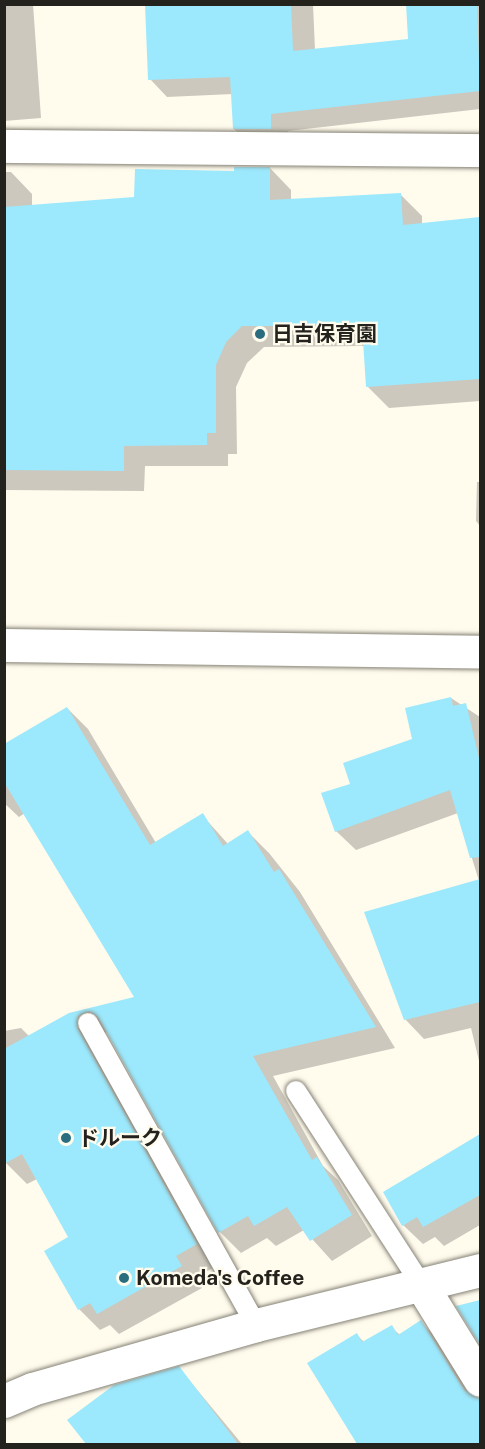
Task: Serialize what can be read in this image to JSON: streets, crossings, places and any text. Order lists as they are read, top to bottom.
{
  "places": ["日吉保育園", "ドルーク", "Komeda's Coffee"]
}
